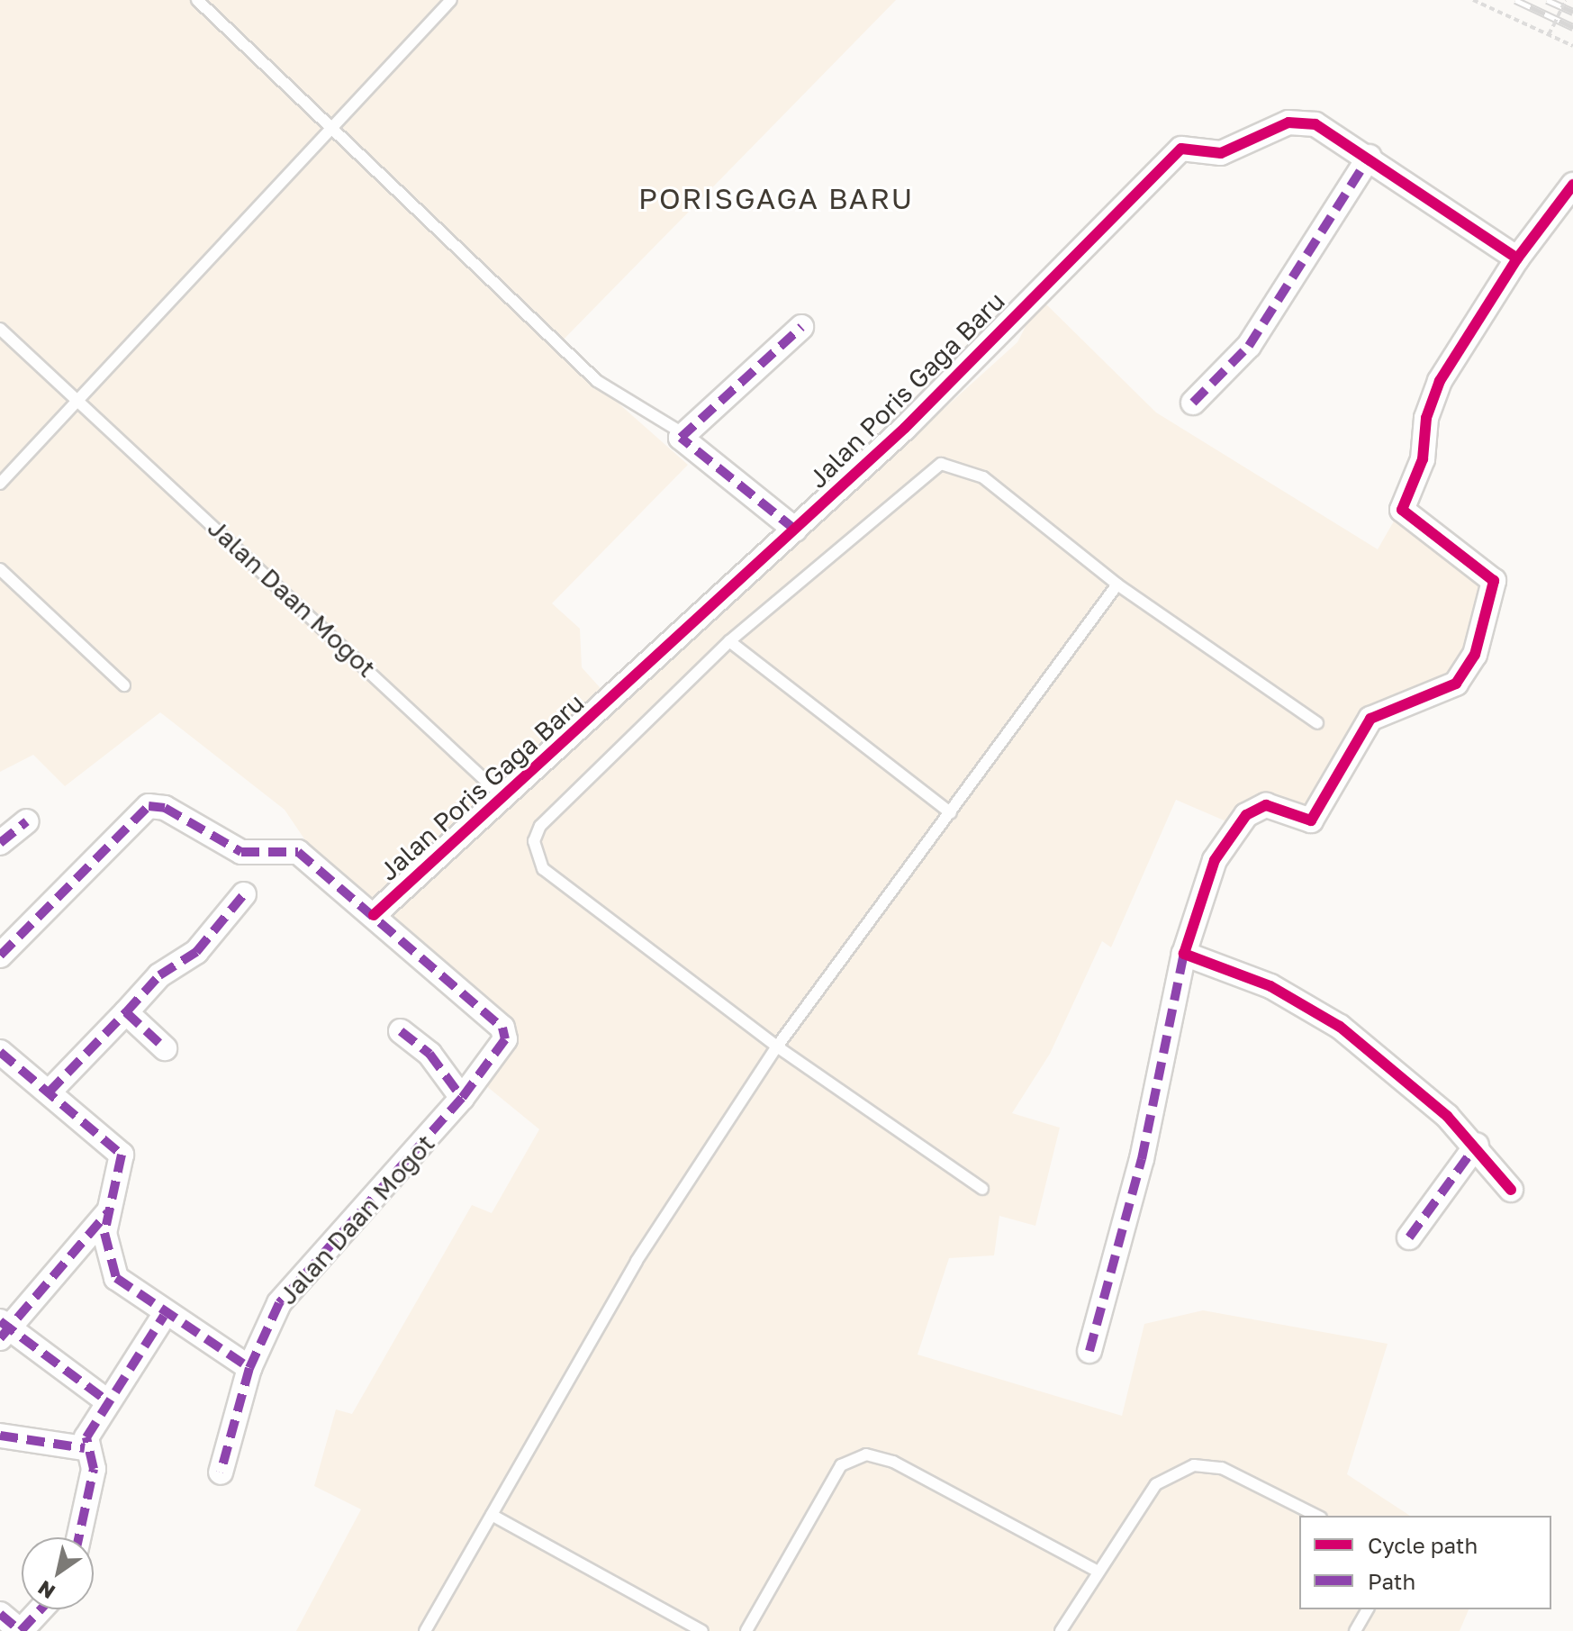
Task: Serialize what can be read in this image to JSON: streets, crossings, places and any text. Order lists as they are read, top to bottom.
{
  "streets": {
    "street": ["Jalan Poris Gaga Baru", "Jalan Daan Mogot"]
  },
  "crossings": [
    ["Jalan Poris Gaga Baru", "Jalan Daan Mogot"]
  ],
  "districts": ["PORISGAGA BARU"],
  "legend": ["Cycle path", "Path"],
  "north": "bottom left"
}
